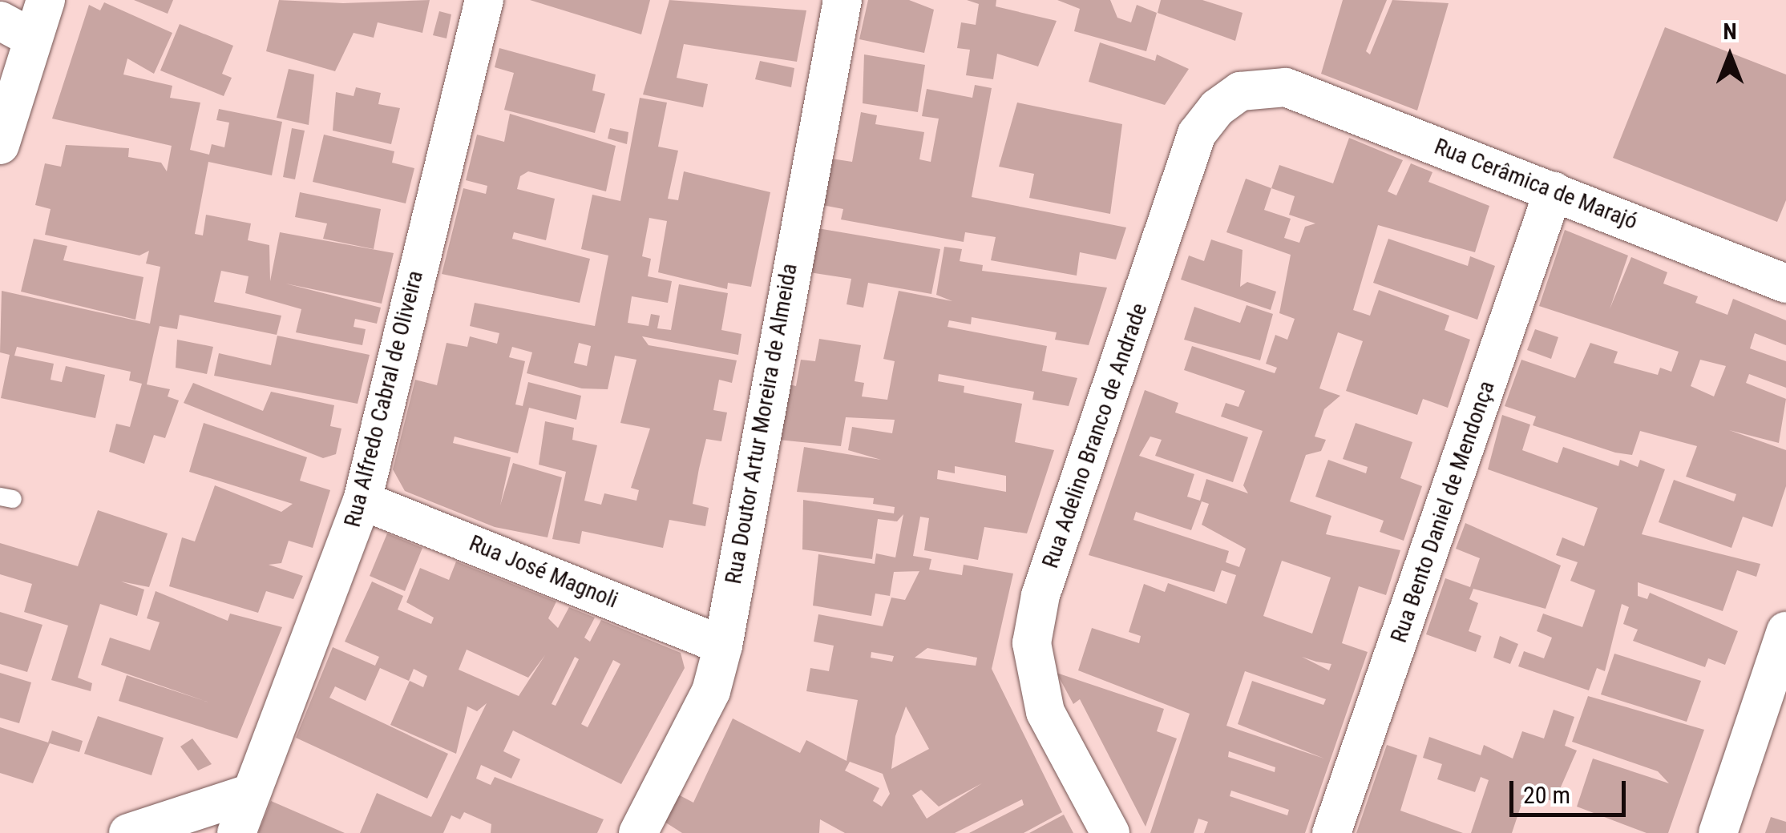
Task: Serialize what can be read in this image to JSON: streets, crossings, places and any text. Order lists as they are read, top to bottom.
{
  "streets": {
    "street": [
      "Rua Cerâmica de Marajó",
      "Rua Alfredo Cabral de Oliveira",
      "Rua Doutor Artur Moreira de Almeida",
      "Rua Adelino Branco de Andrade",
      "Rua Bento Daniel de Mendonça",
      "Rua José Magnoli"
    ]
  },
  "crossings": [
    ["Rua Cerâmica de Marajó", "Rua Adelino Branco de Andrade"],
    ["Rua Cerâmica de Marajó", "Rua Bento Daniel de Mendonça"],
    ["Rua Alfredo Cabral de Oliveira", "Rua José Magnoli"],
    ["Rua Doutor Artur Moreira de Almeida", "Rua José Magnoli"]
  ],
  "scale_bar": "20 m",
  "north": "top"
}
